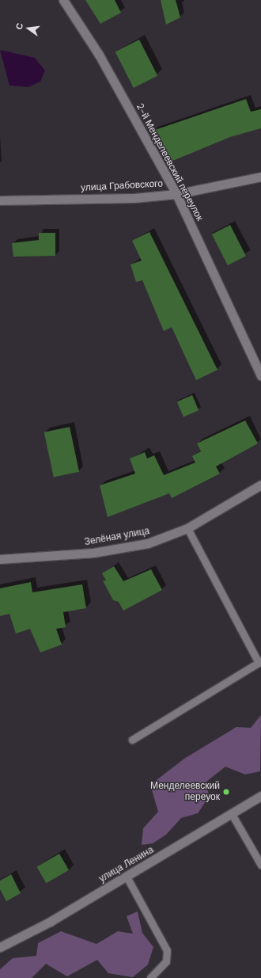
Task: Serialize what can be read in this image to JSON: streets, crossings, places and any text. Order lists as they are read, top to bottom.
{
  "streets": {
    "street": [
      "2-й Менделеевский переулок",
      "улица Грабовского",
      "Зелёная улица",
      "улица Ленина"
    ]
  },
  "crossings": [
    ["2-й Менделеевский переулок", "улица Грабовского"]
  ],
  "places": ["Менделеевский переуок"],
  "north": "left"
}
